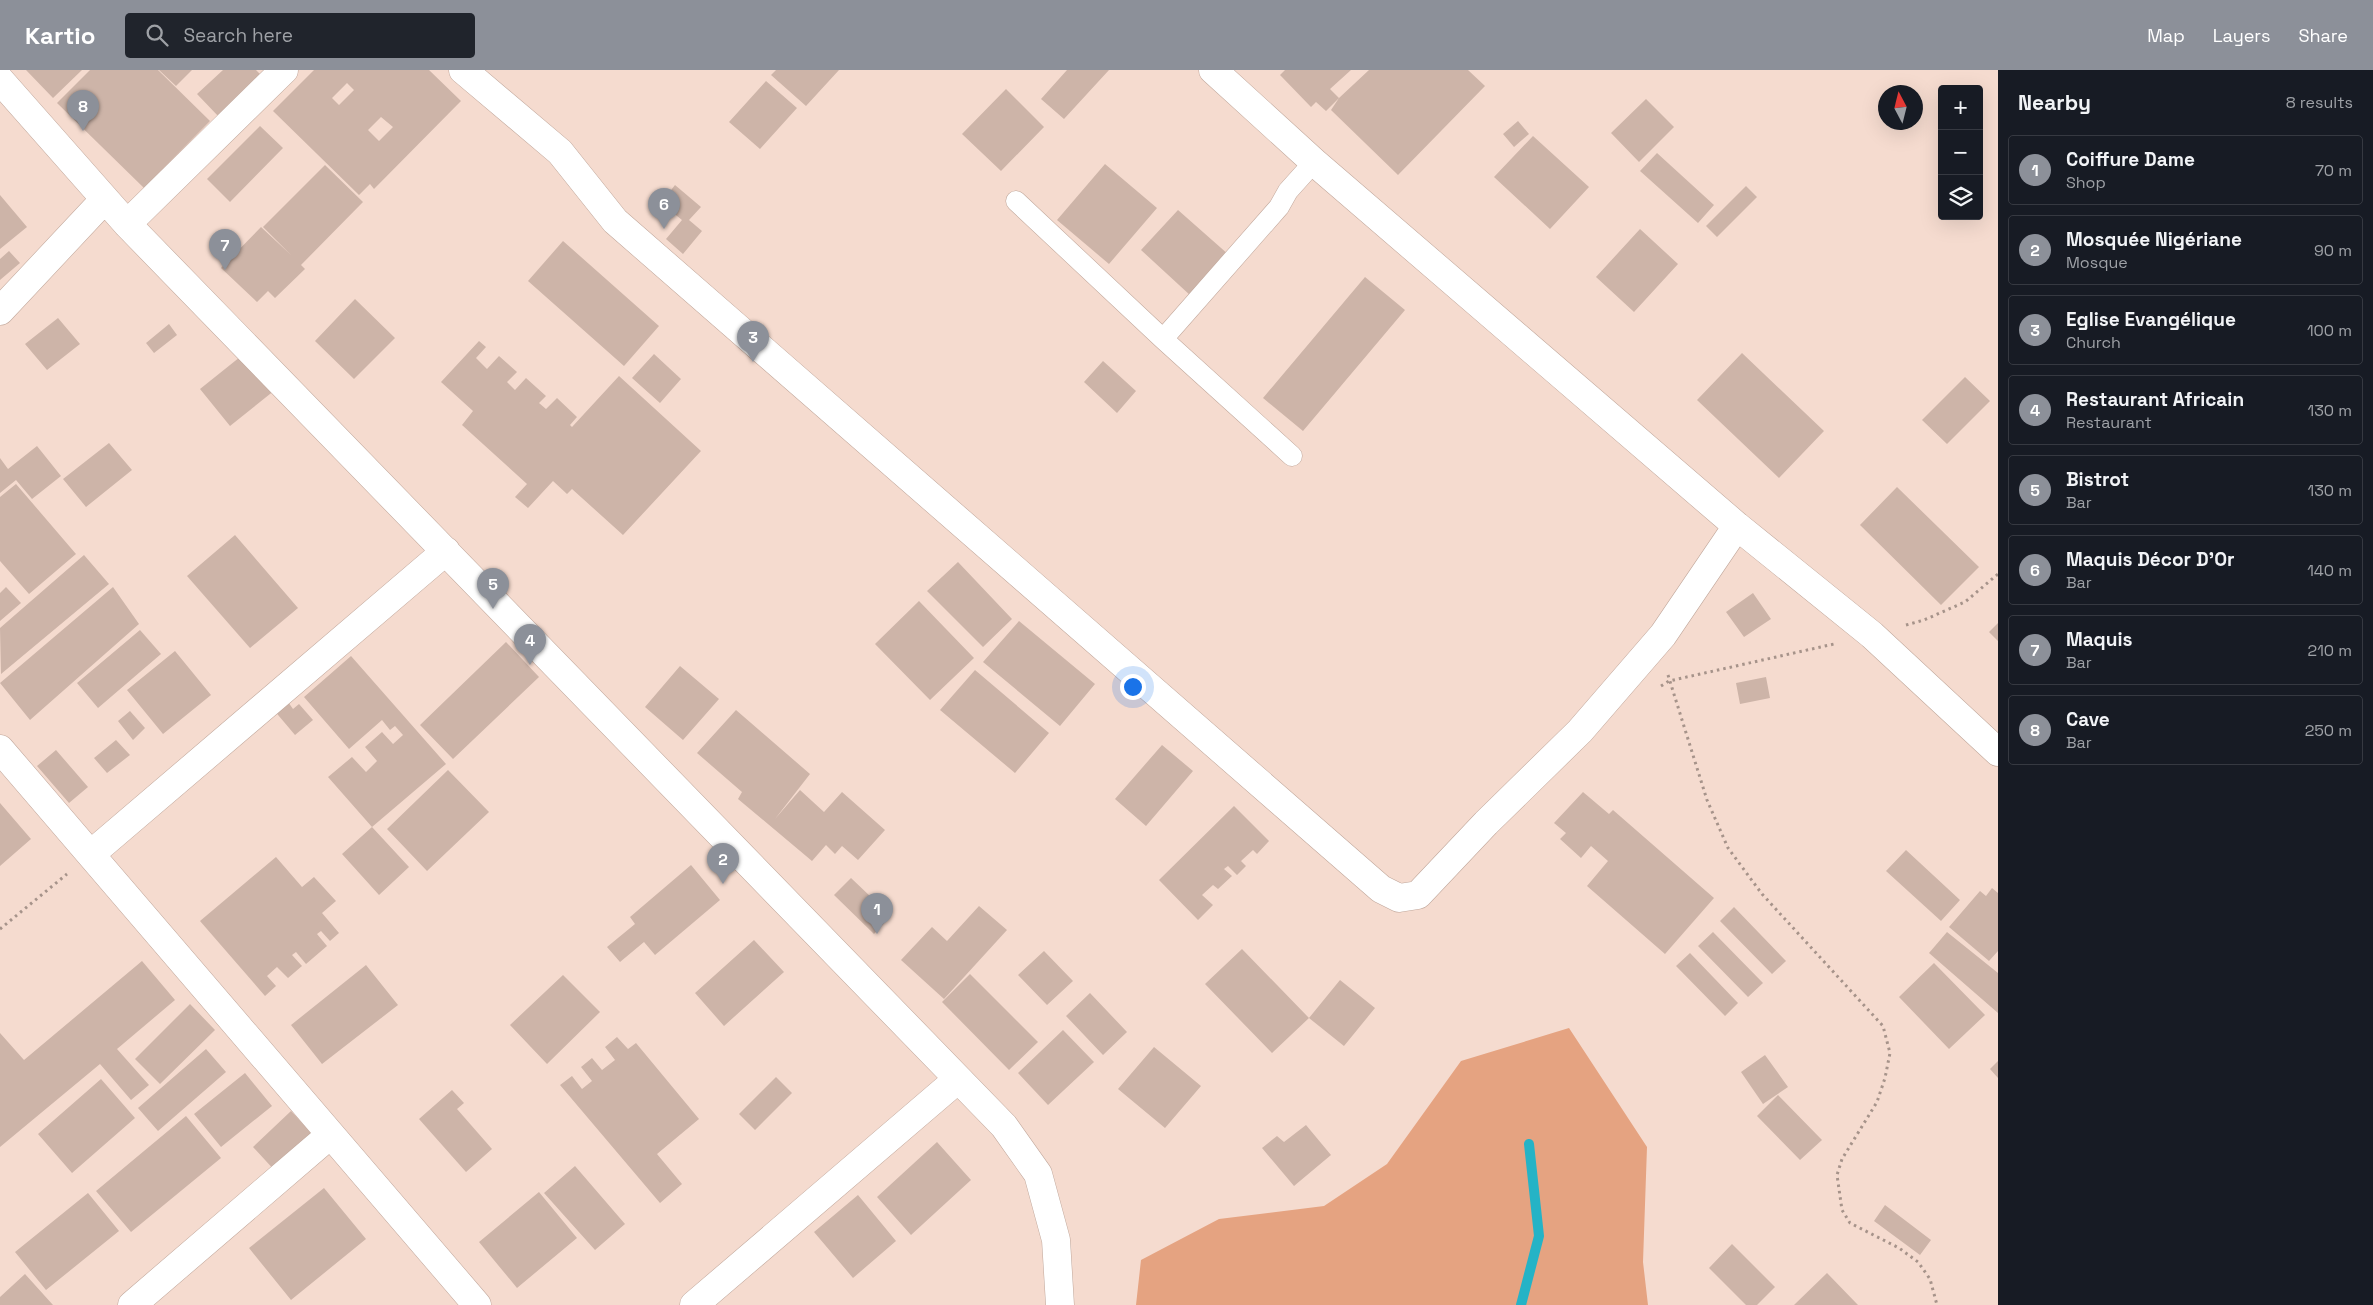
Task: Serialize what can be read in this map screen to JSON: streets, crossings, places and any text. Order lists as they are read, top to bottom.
{
  "north": "top",
  "page": {
    "header": "Kartio",
    "search": "Search here",
    "nav": ["Map", "Layers", "Share"],
    "heading": ["Nearby", "8 results"],
    "map_buttons": ["+", "−"],
    "pins": [
      "8",
      "6",
      "7",
      "3",
      "5",
      "4",
      "2",
      "1"
    ],
    "list": [
      {
        "mark": "1",
        "name": "Coiffure Dame",
        "note": "Shop",
        "value": "70 m"
      },
      {
        "mark": "2",
        "name": "Mosquée Nigériane",
        "note": "Mosque",
        "value": "90 m"
      },
      {
        "mark": "3",
        "name": "Eglise Evangélique",
        "note": "Church",
        "value": "100 m"
      },
      {
        "mark": "4",
        "name": "Restaurant Africain",
        "note": "Restaurant",
        "value": "130 m"
      },
      {
        "mark": "5",
        "name": "Bistrot",
        "note": "Bar",
        "value": "130 m"
      },
      {
        "mark": "6",
        "name": "Maquis Décor D'Or",
        "note": "Bar",
        "value": "140 m"
      },
      {
        "mark": "7",
        "name": "Maquis",
        "note": "Bar",
        "value": "210 m"
      },
      {
        "mark": "8",
        "name": "Cave",
        "note": "Bar",
        "value": "250 m"
      }
    ]
  }
}
